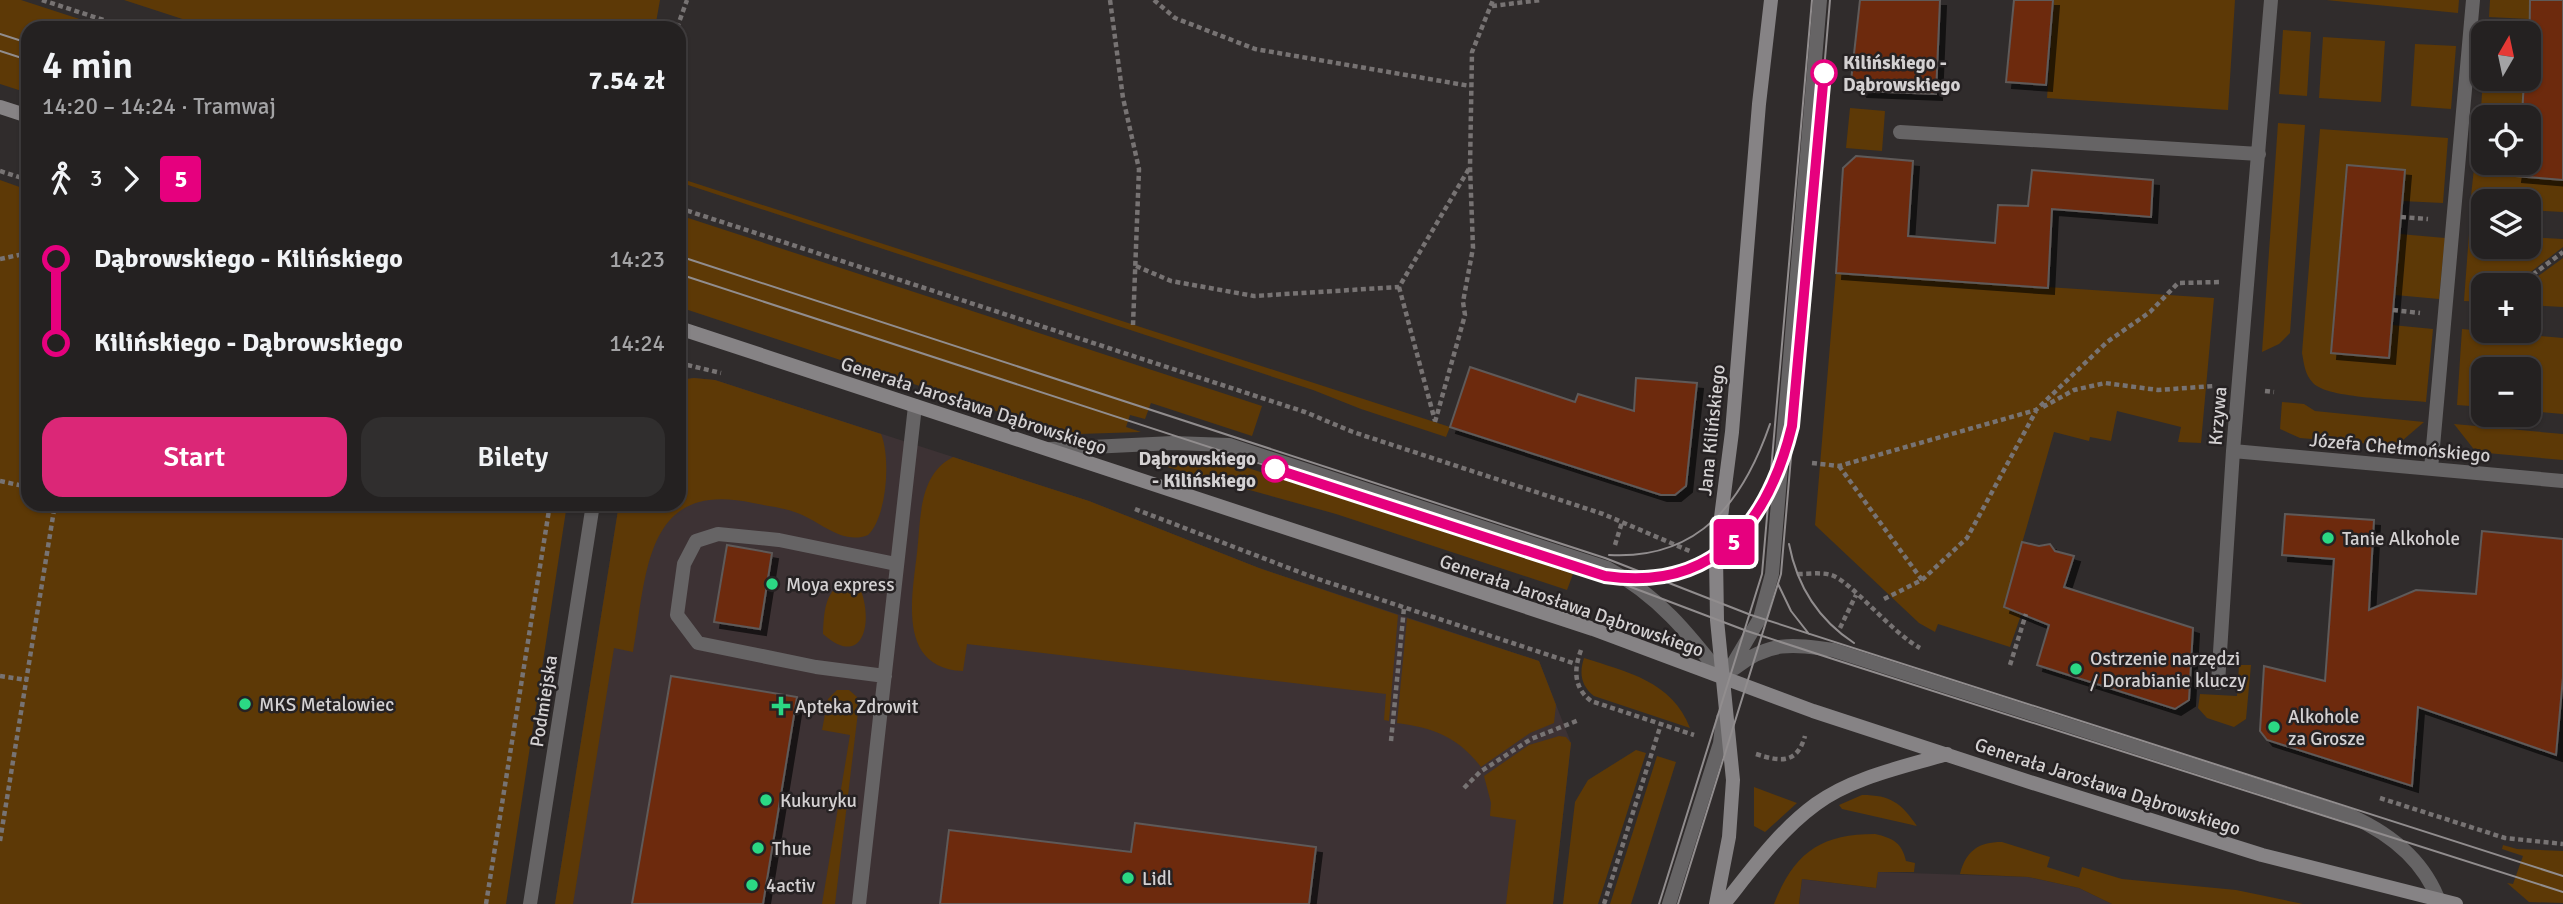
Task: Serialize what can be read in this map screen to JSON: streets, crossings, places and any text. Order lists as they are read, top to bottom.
{
  "streets": {
    "street": [
      "Generała Jarosława Dąbrowskiego",
      "Krzywa",
      "Jana Kilińskiego",
      "Józefa Chełmońskiego",
      "Podmiejska"
    ]
  },
  "crossings": [
    ["Generała Jarosława Dąbrowskiego", "Jana Kilińskiego"],
    ["Krzywa", "Józefa Chełmońskiego"]
  ],
  "places": {
    "other": [
      "Kilińskiego - Dąbrowskiego",
      "Dąbrowskiego - Kilińskiego",
      "Tanie Alkohole",
      "Moya express",
      "Ostrzenie narzędzi / Dorabianie kluczy",
      "MKS Metalowiec",
      "Alkohole za Grosze",
      "Kukuryku",
      "Thue",
      "Lidl",
      "4activ"
    ],
    "health": ["Apteka Zdrowit"]
  },
  "lines": ["tram line 5"],
  "north": "top",
  "page": {
    "on_map": "5",
    "map_buttons": ["+", "−"],
    "heading": ["4 min", "14:20 – 14:24 · Tramwaj", "7.54 zł"],
    "legs": ["3", "5"],
    "list": [
      {
        "name": "Dąbrowskiego - Kilińskiego",
        "value": "14:23"
      },
      {
        "name": "Kilińskiego - Dąbrowskiego",
        "value": "14:24"
      }
    ],
    "buttons": ["Start", "Bilety"]
  }
}
